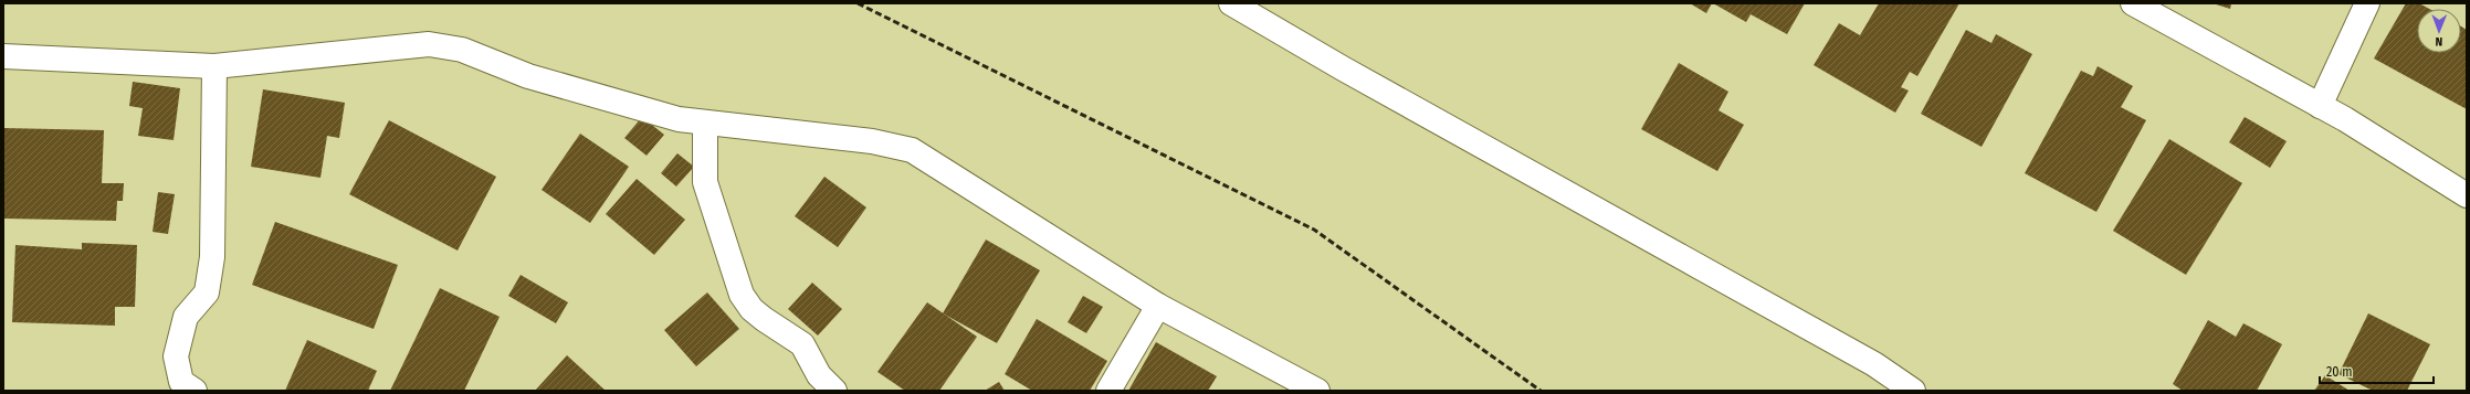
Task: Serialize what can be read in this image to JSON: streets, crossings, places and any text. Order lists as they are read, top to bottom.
{
  "scale_bar": "20 m",
  "north": "bottom"
}
